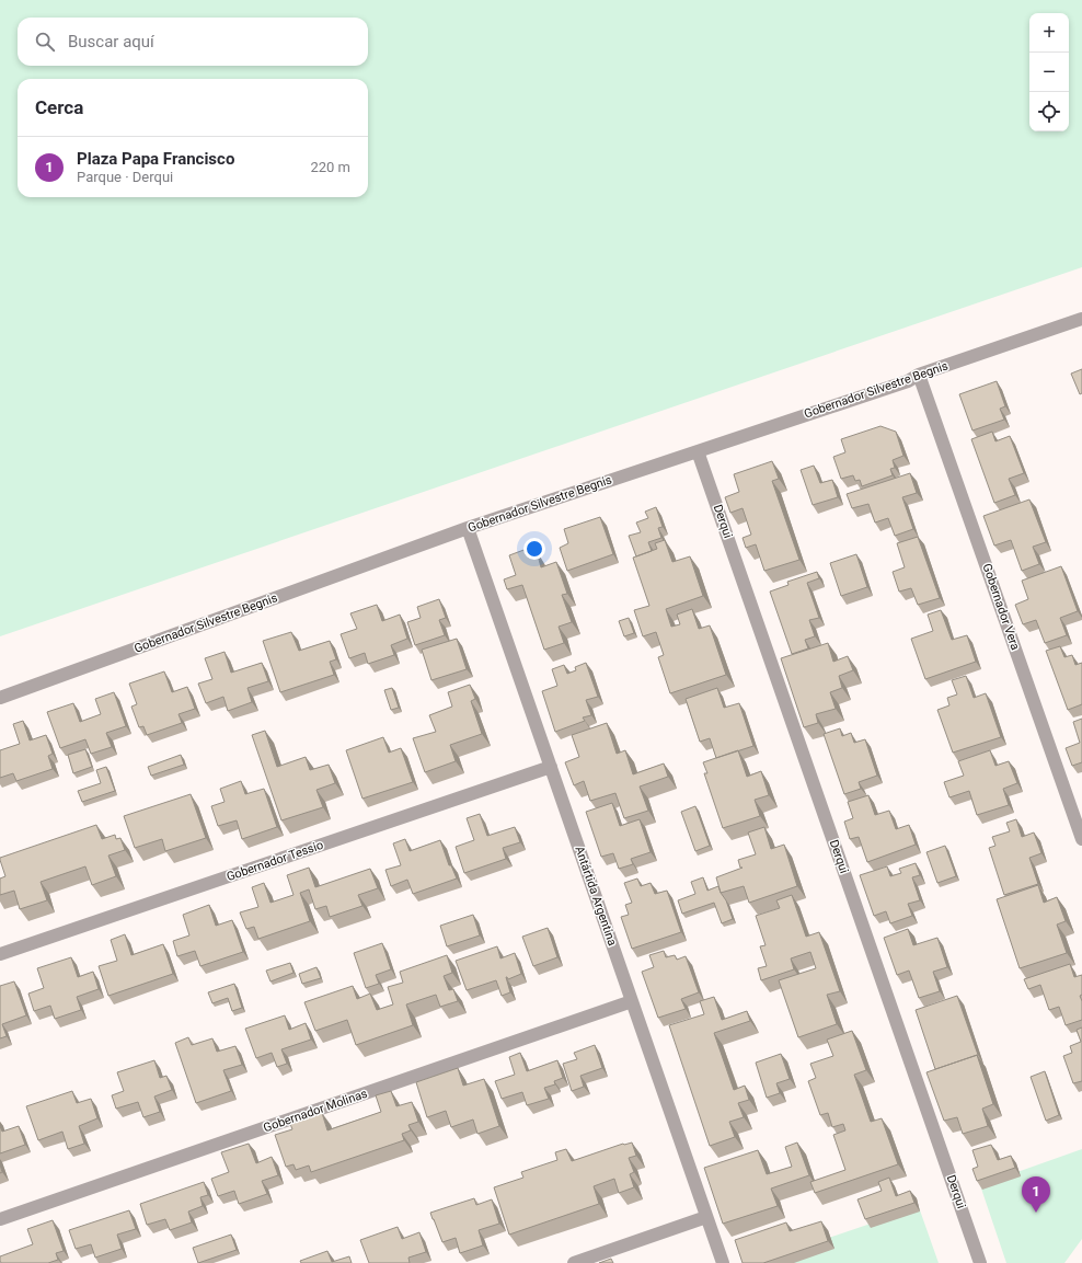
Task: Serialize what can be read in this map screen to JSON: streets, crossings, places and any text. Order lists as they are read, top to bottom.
{
  "streets": {
    "street": [
      "Gobernador Silvestre Begnis",
      "Derqui",
      "Gobernador Vera",
      "Gobernador Tessio",
      "Antártida Argentina",
      "Gobernador Molinas"
    ]
  },
  "crossings": [
    ["Gobernador Silvestre Begnis", "Derqui"],
    ["Gobernador Silvestre Begnis", "Gobernador Vera"],
    ["Gobernador Silvestre Begnis", "Antártida Argentina"],
    ["Gobernador Tessio", "Antártida Argentina"],
    ["Antártida Argentina", "Gobernador Molinas"]
  ],
  "page": {
    "map_buttons": ["+", "−"],
    "search": "Buscar aquí",
    "heading": "Cerca",
    "list": [
      {
        "mark": "1",
        "name": "Plaza Papa Francisco",
        "note": "Parque · Derqui",
        "value": "220 m"
      }
    ],
    "pins": "1"
  }
}
